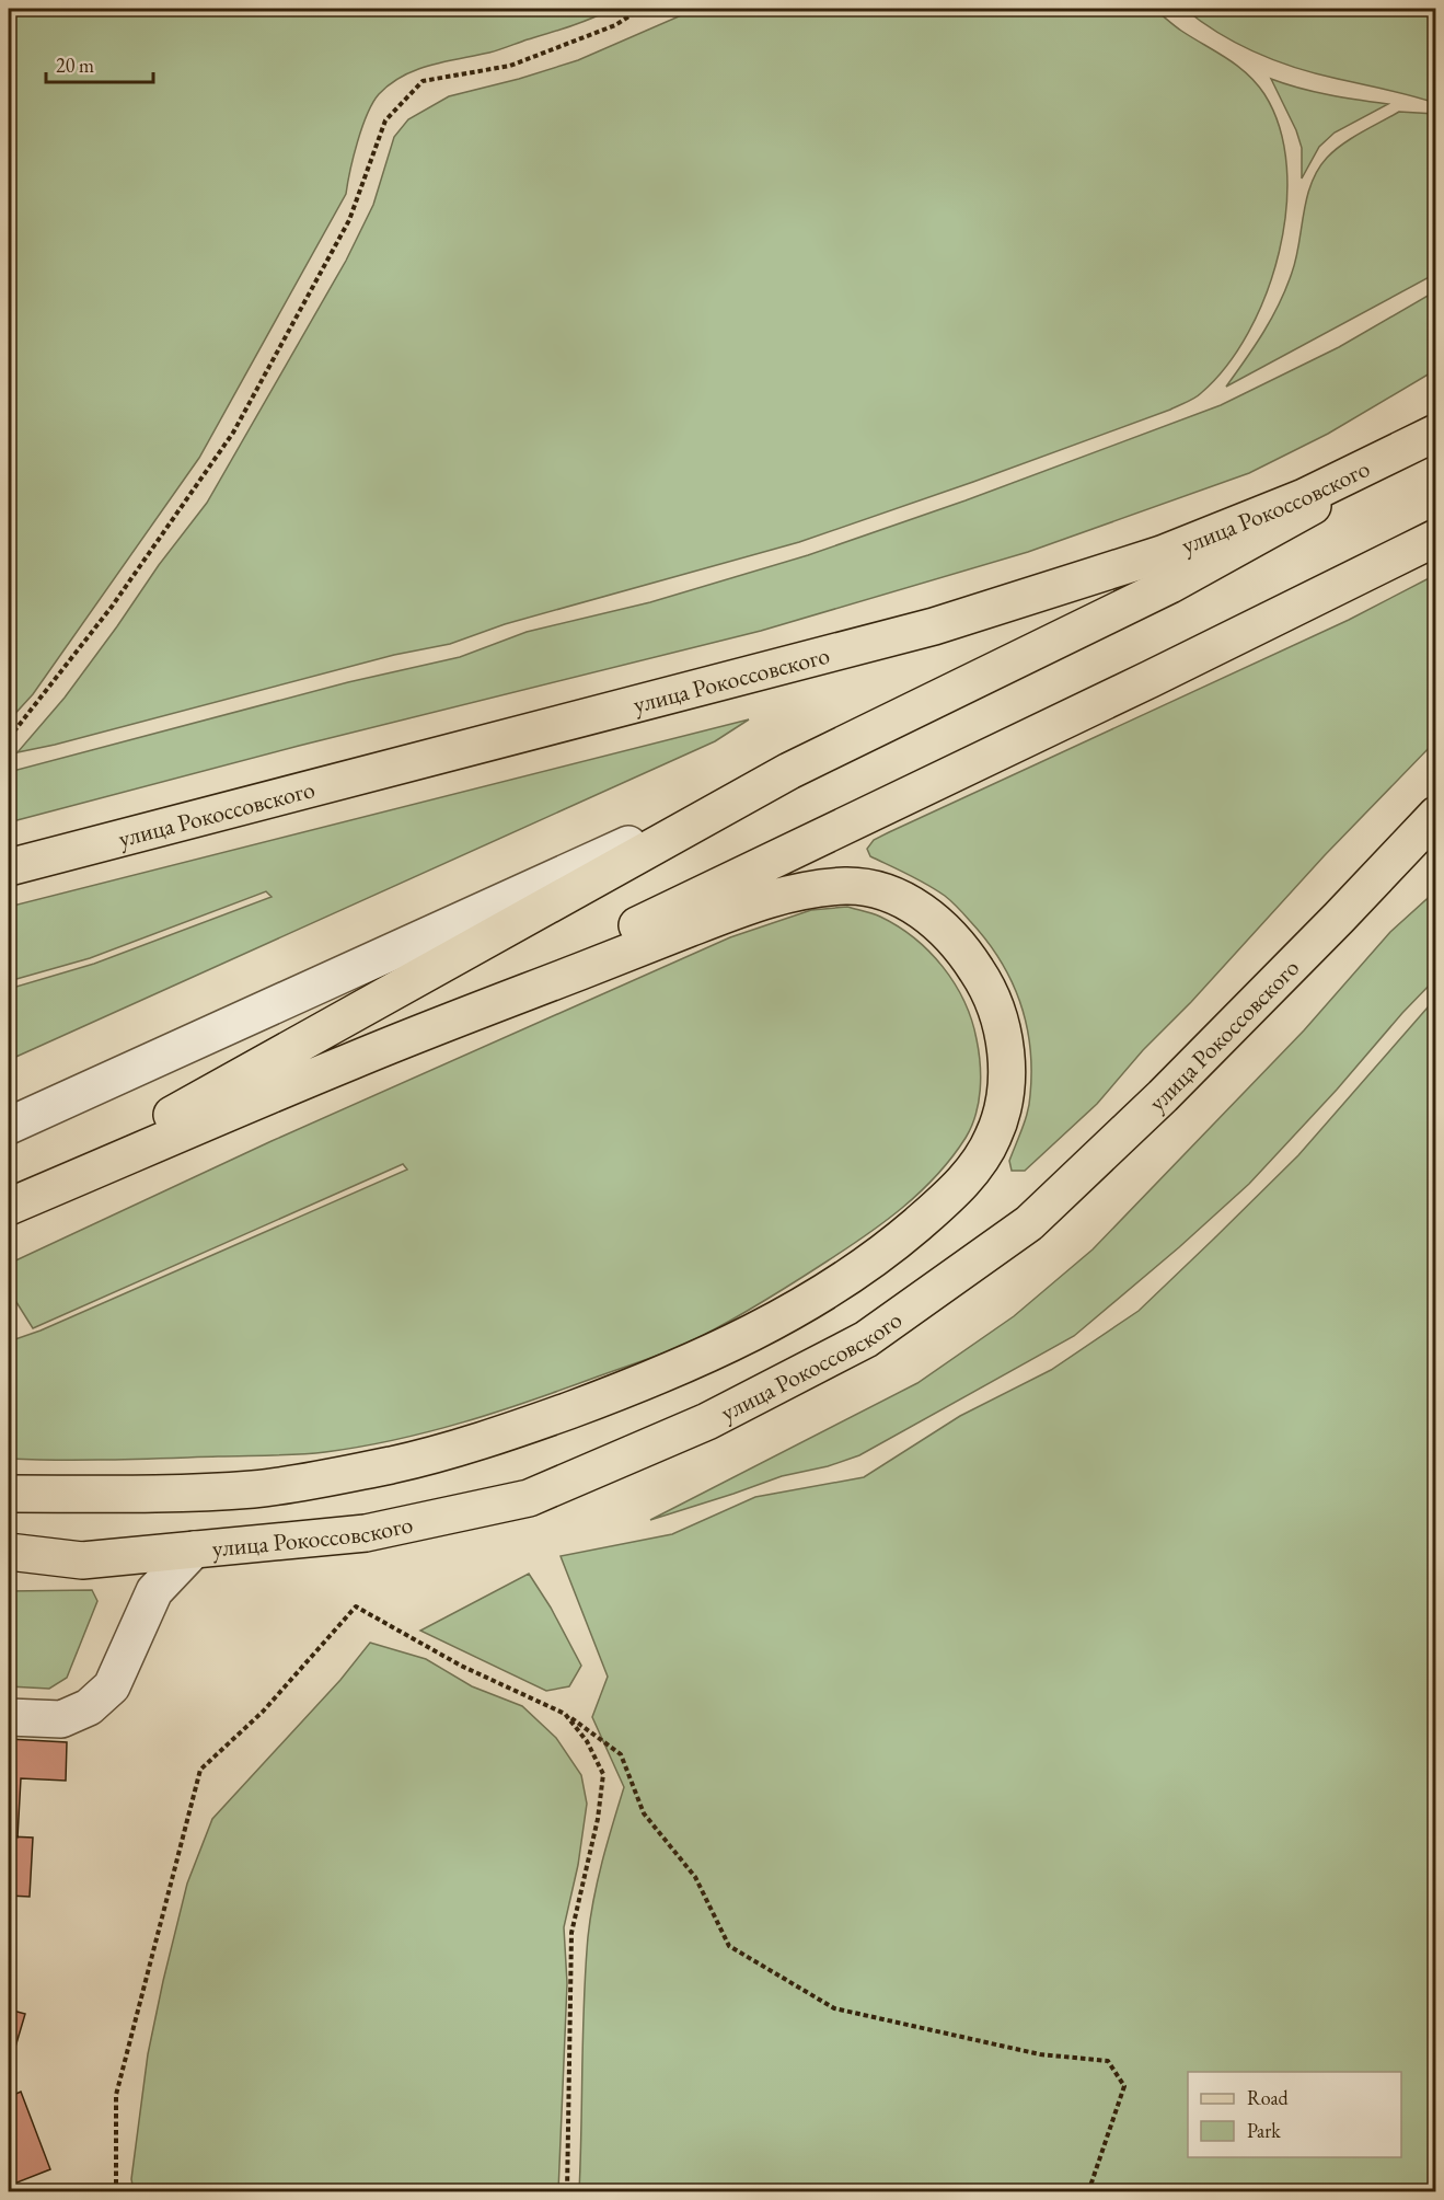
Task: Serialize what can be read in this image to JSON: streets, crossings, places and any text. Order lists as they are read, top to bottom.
{
  "streets": {
    "main road": ["улица Рокоссовского"]
  },
  "legend": ["Road", "Park"],
  "scale_bar": "20 m"
}
